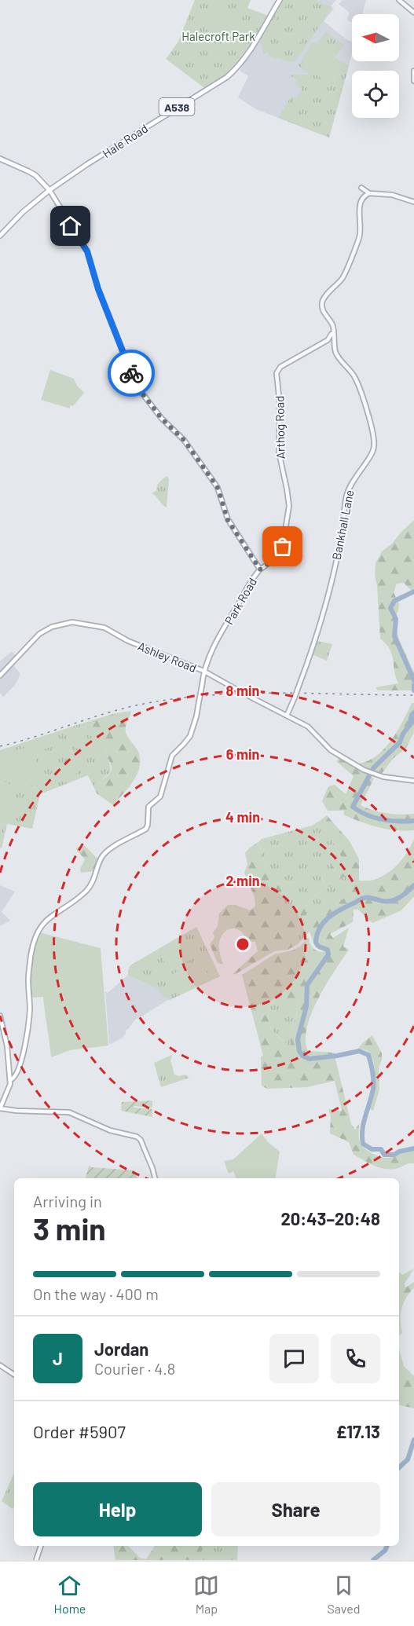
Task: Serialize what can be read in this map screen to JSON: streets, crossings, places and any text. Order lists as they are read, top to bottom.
{
  "streets": {
    "main road": [
      "A538",
      "Hale Road",
      "Park Road",
      "Ashley Road"
    ],
    "street": ["Arthog Road", "Bankhall Lane"]
  },
  "crossings": [
    ["Hale Road", "Park Road"],
    ["Arthog Road", "Bankhall Lane"],
    ["Arthog Road", "Park Road"],
    ["Bankhall Lane", "Ashley Road"],
    ["Park Road", "Ashley Road"]
  ],
  "parks": ["Halecroft Park"],
  "north": "left",
  "page": {
    "heading": ["3 min", "Arriving in", "20:43–20:48"],
    "panel": [
      "Jordan",
      "Courier · 4.8",
      "Order #5907",
      "£17.13"
    ],
    "bar": "On the way · 400 m",
    "round": "J",
    "buttons": ["Help", "Share"],
    "tabs": ["Home", "Map", "Saved"]
  },
  "rings": [
    "8 min",
    "6 min",
    "4 min",
    "2 min"
  ]
}
